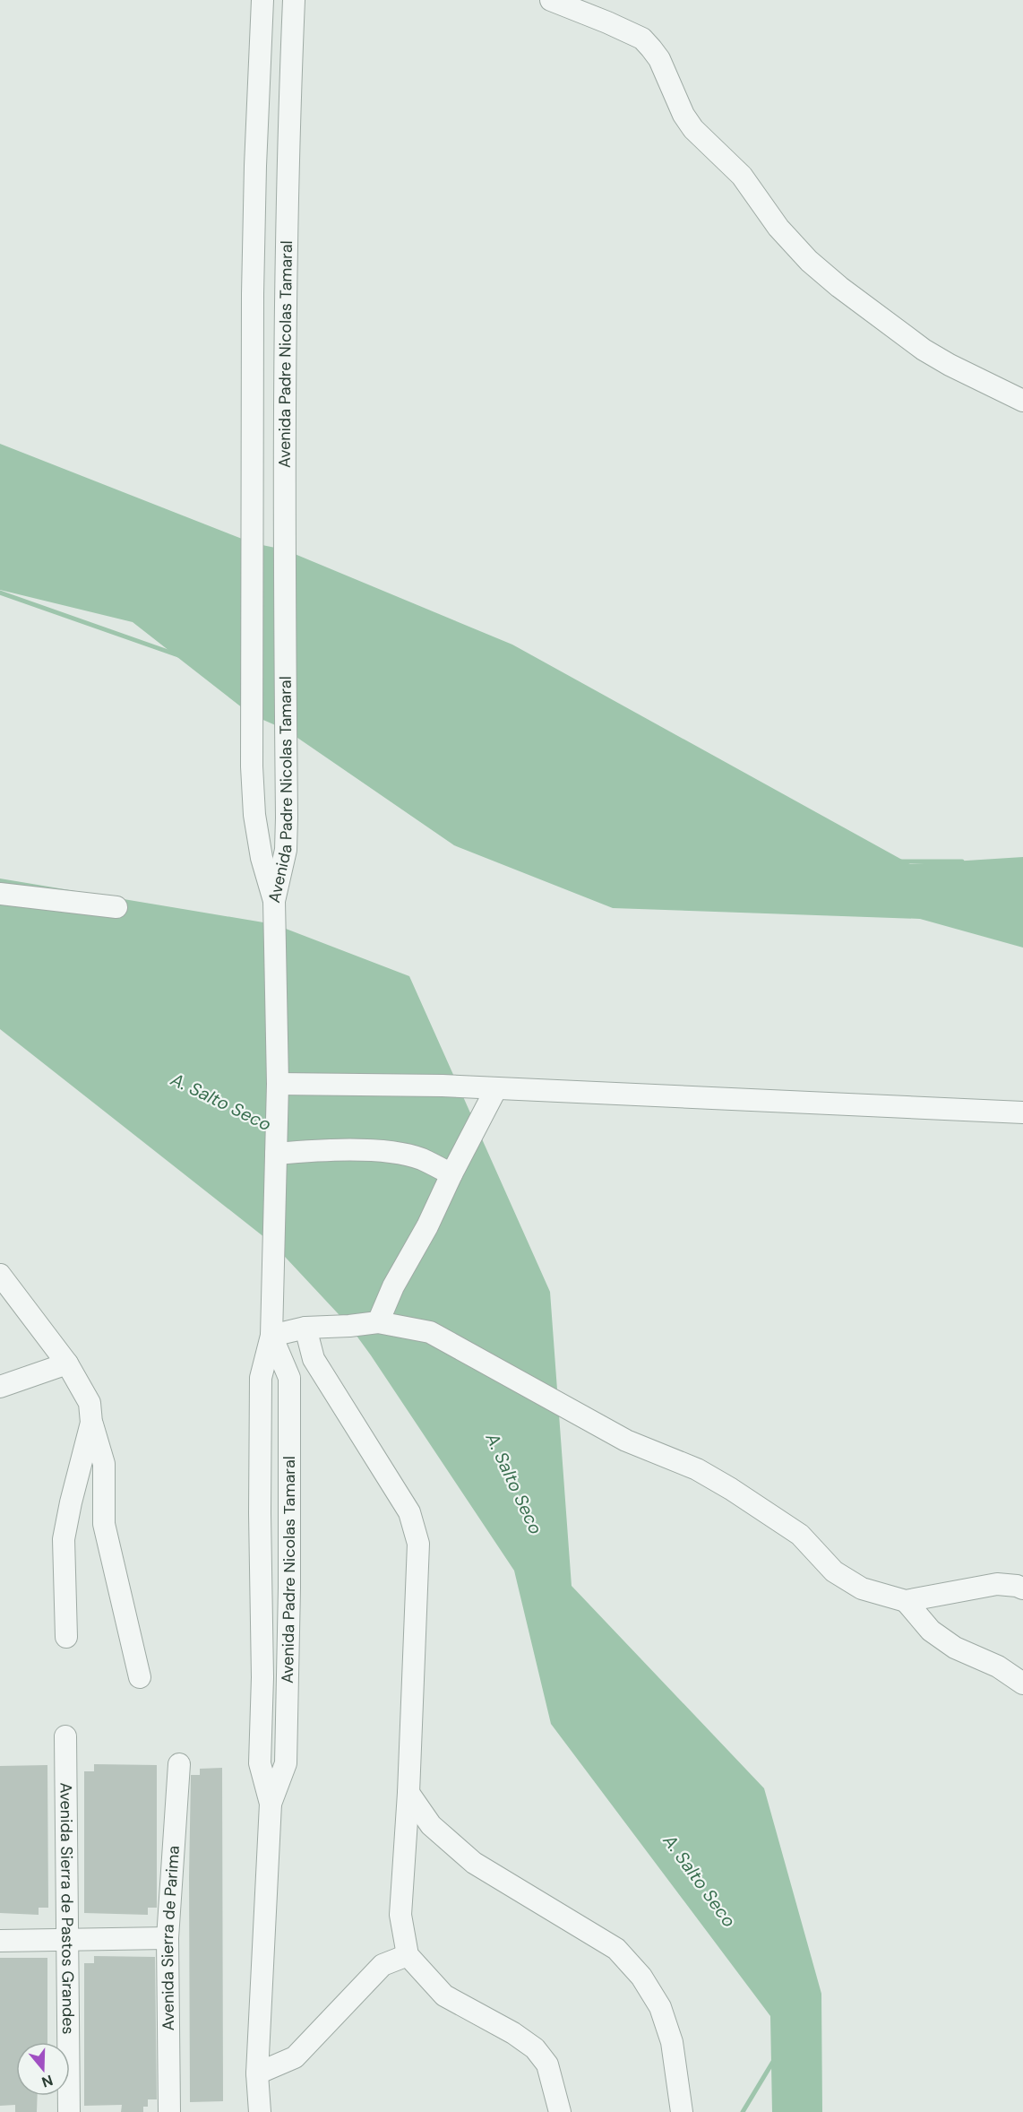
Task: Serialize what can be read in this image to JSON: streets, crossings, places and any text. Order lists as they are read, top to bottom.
{
  "streets": {
    "street": ["Avenida Padre Nicolas Tamaral", "Avenida Sierra de Pastos Grandes", "Avenida Sierra de Parima"]
  },
  "water": ["A. Salto Seco"],
  "north": "bottom"
}
